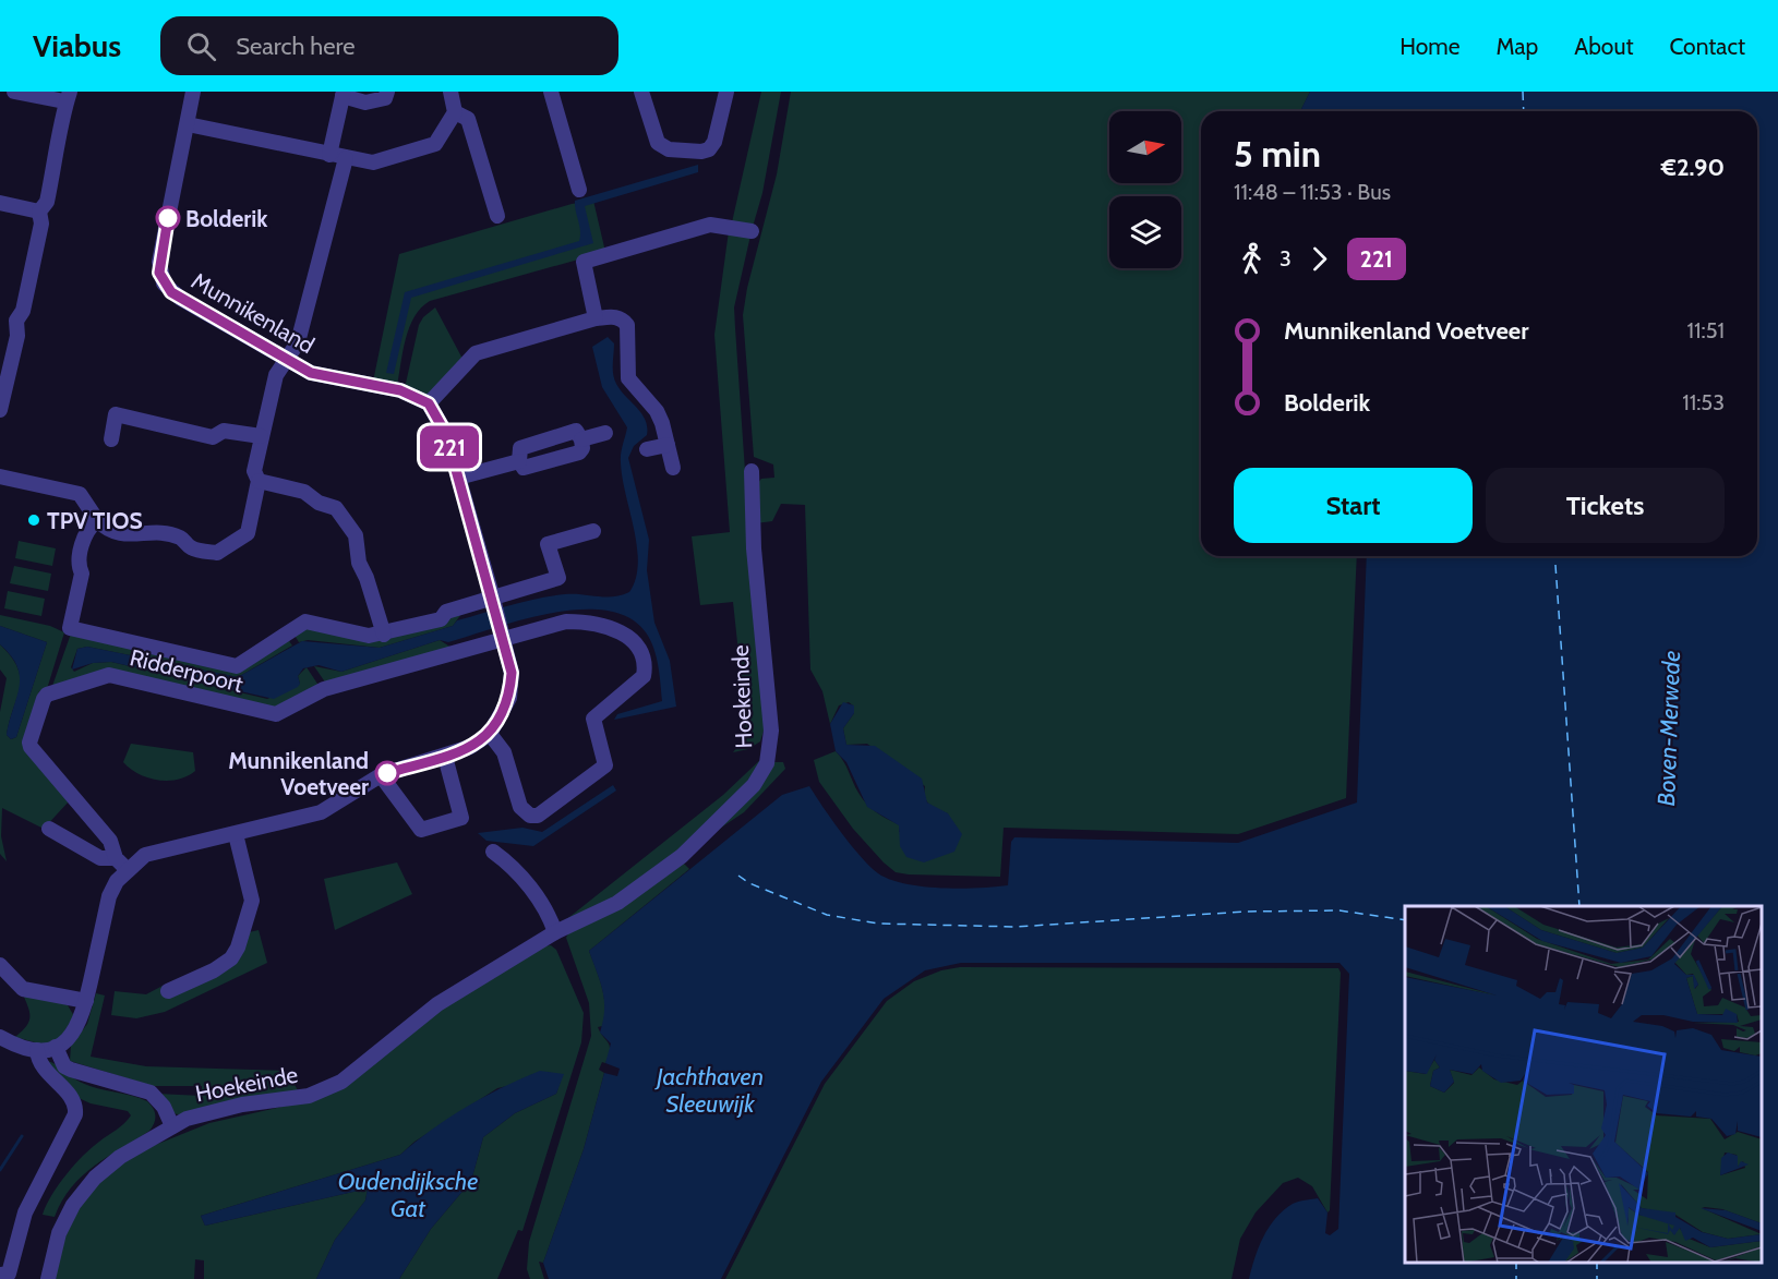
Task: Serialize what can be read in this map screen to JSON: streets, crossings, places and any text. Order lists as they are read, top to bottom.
{
  "streets": {
    "street": ["Munnikenland", "Ridderpoort", "Hoekeinde"]
  },
  "water": ["Boven-Merwede", "Jachthaven Sleeuwijk", "Oudendijksche Gat"],
  "places": ["Bolderik", "TPV TIOS", "Munnikenland Voetveer"],
  "lines": ["bus line 221"],
  "north": "right",
  "page": {
    "header": "Viabus",
    "search": "Search here",
    "nav": [
      "Home",
      "Map",
      "About",
      "Contact"
    ],
    "on_map": "221",
    "heading": ["5 min", "11:48 – 11:53 · Bus", "€2.90"],
    "legs": ["3", "221"],
    "list": [
      {
        "name": "Munnikenland Voetveer",
        "value": "11:51"
      },
      {
        "name": "Bolderik",
        "value": "11:53"
      }
    ],
    "buttons": ["Start", "Tickets"]
  }
}
